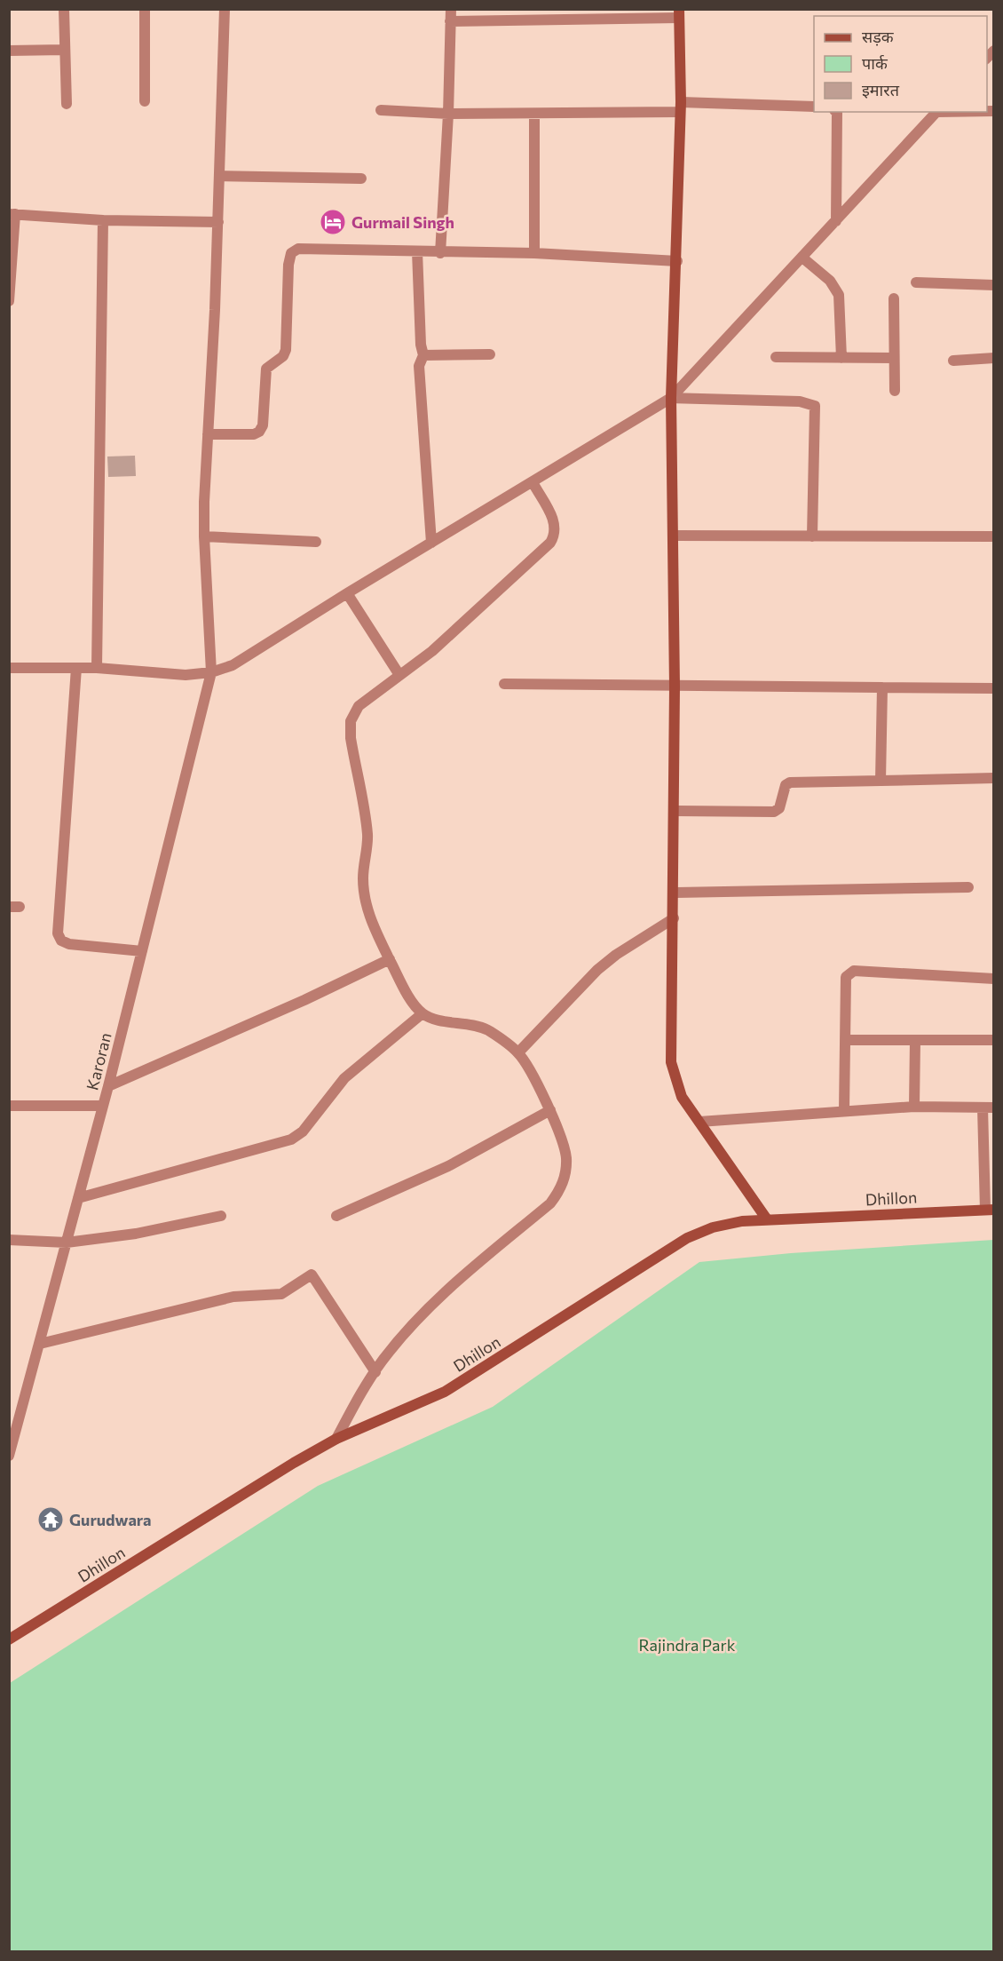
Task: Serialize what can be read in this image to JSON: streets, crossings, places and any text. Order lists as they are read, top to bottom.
{
  "streets": {
    "street": ["Karoran", "Dhillon"]
  },
  "parks": ["Rajindra Park"],
  "places": {
    "hotel": ["Gurmail Singh"],
    "temple": ["Gurudwara"]
  },
  "legend": ["सड़क", "पार्क", "इमारत"]
}
